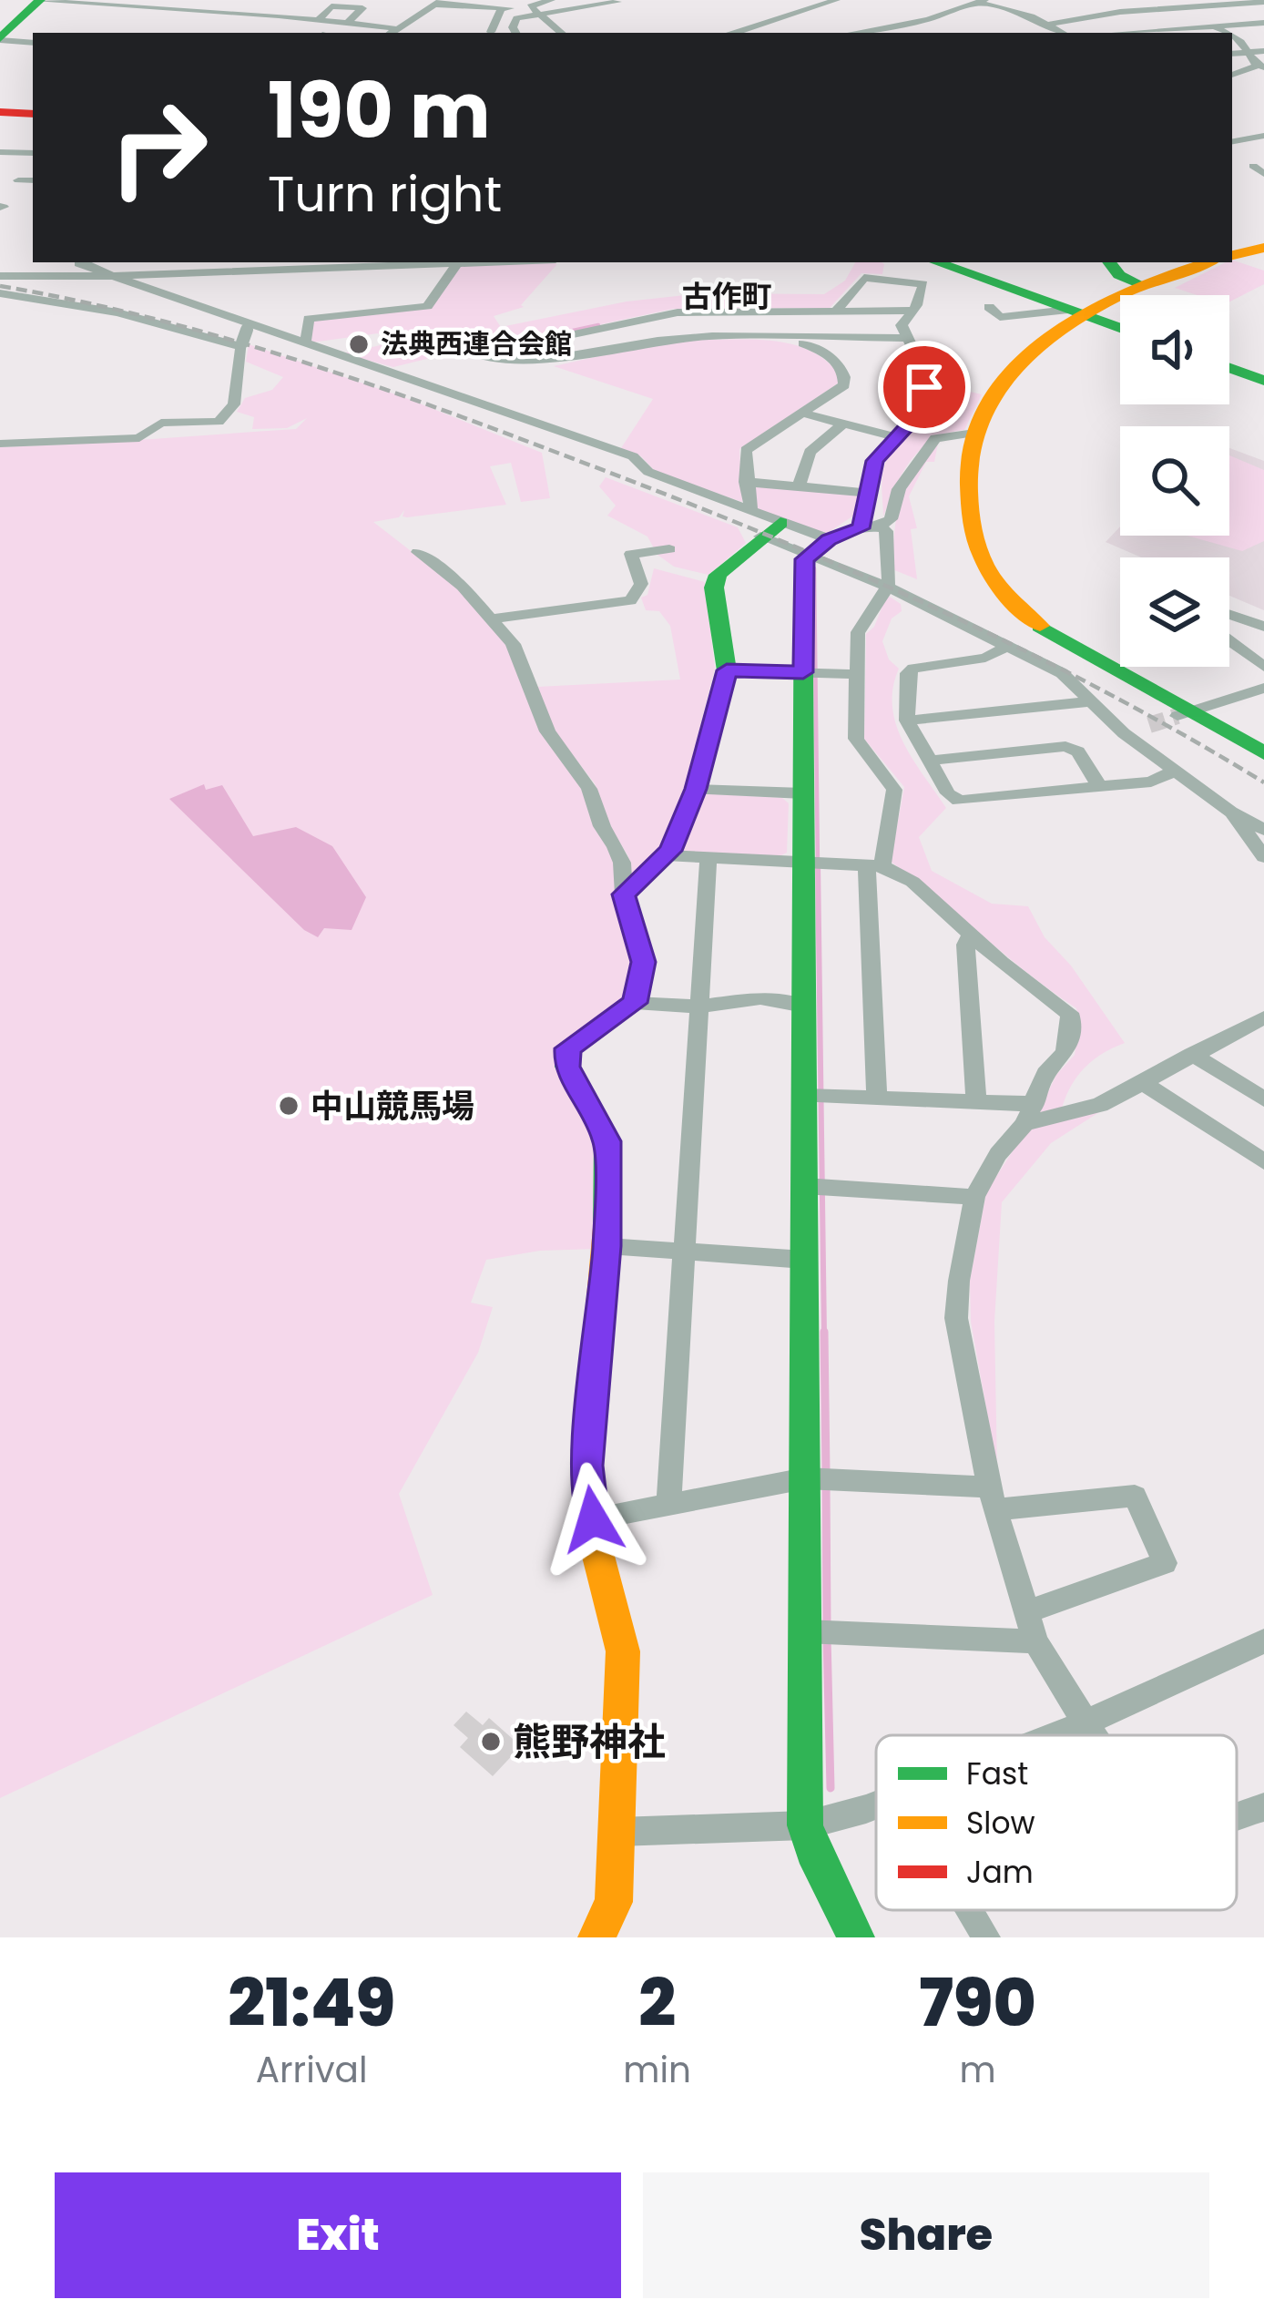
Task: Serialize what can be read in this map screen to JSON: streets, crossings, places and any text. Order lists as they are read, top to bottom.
{
  "districts": ["古作町"],
  "places": ["法典西連合会館", "中山競馬場", "熊野神社"],
  "legend": ["Fast", "Slow", "Jam"],
  "page": {
    "turn": ["190 m", "Turn right"],
    "eta": [
      "21:49",
      "Arrival",
      "2",
      "min",
      "790",
      "m"
    ],
    "buttons": ["Exit", "Share"]
  }
}
